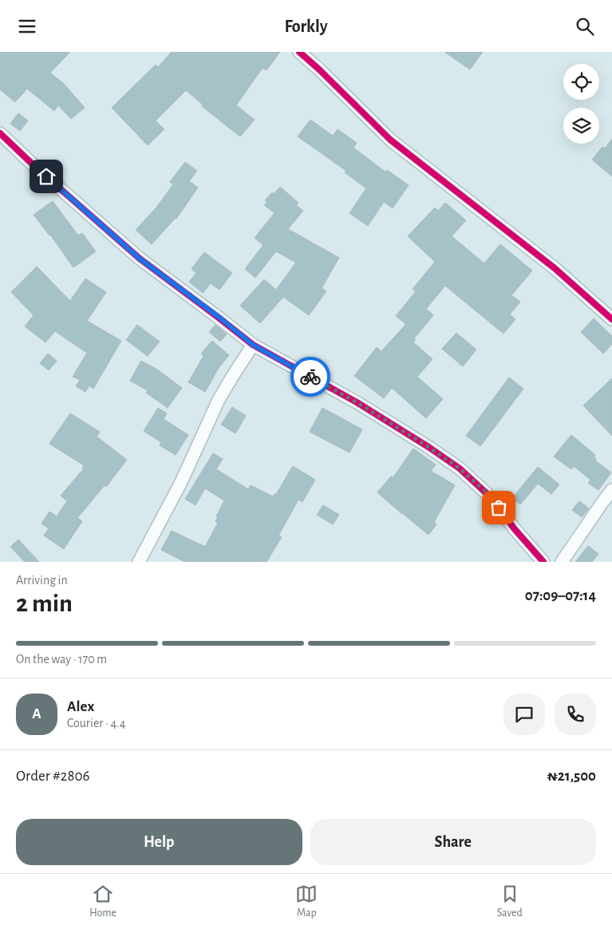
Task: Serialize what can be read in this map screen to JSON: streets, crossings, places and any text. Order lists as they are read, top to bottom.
{
  "page": {
    "header": "Forkly",
    "heading": ["2 min", "Arriving in", "07:09–07:14"],
    "panel": [
      "Alex",
      "Courier · 4.4",
      "Order #2806",
      "₦21,500"
    ],
    "bar": "On the way · 170 m",
    "round": "A",
    "buttons": ["Help", "Share"],
    "tabs": ["Home", "Map", "Saved"]
  }
}
